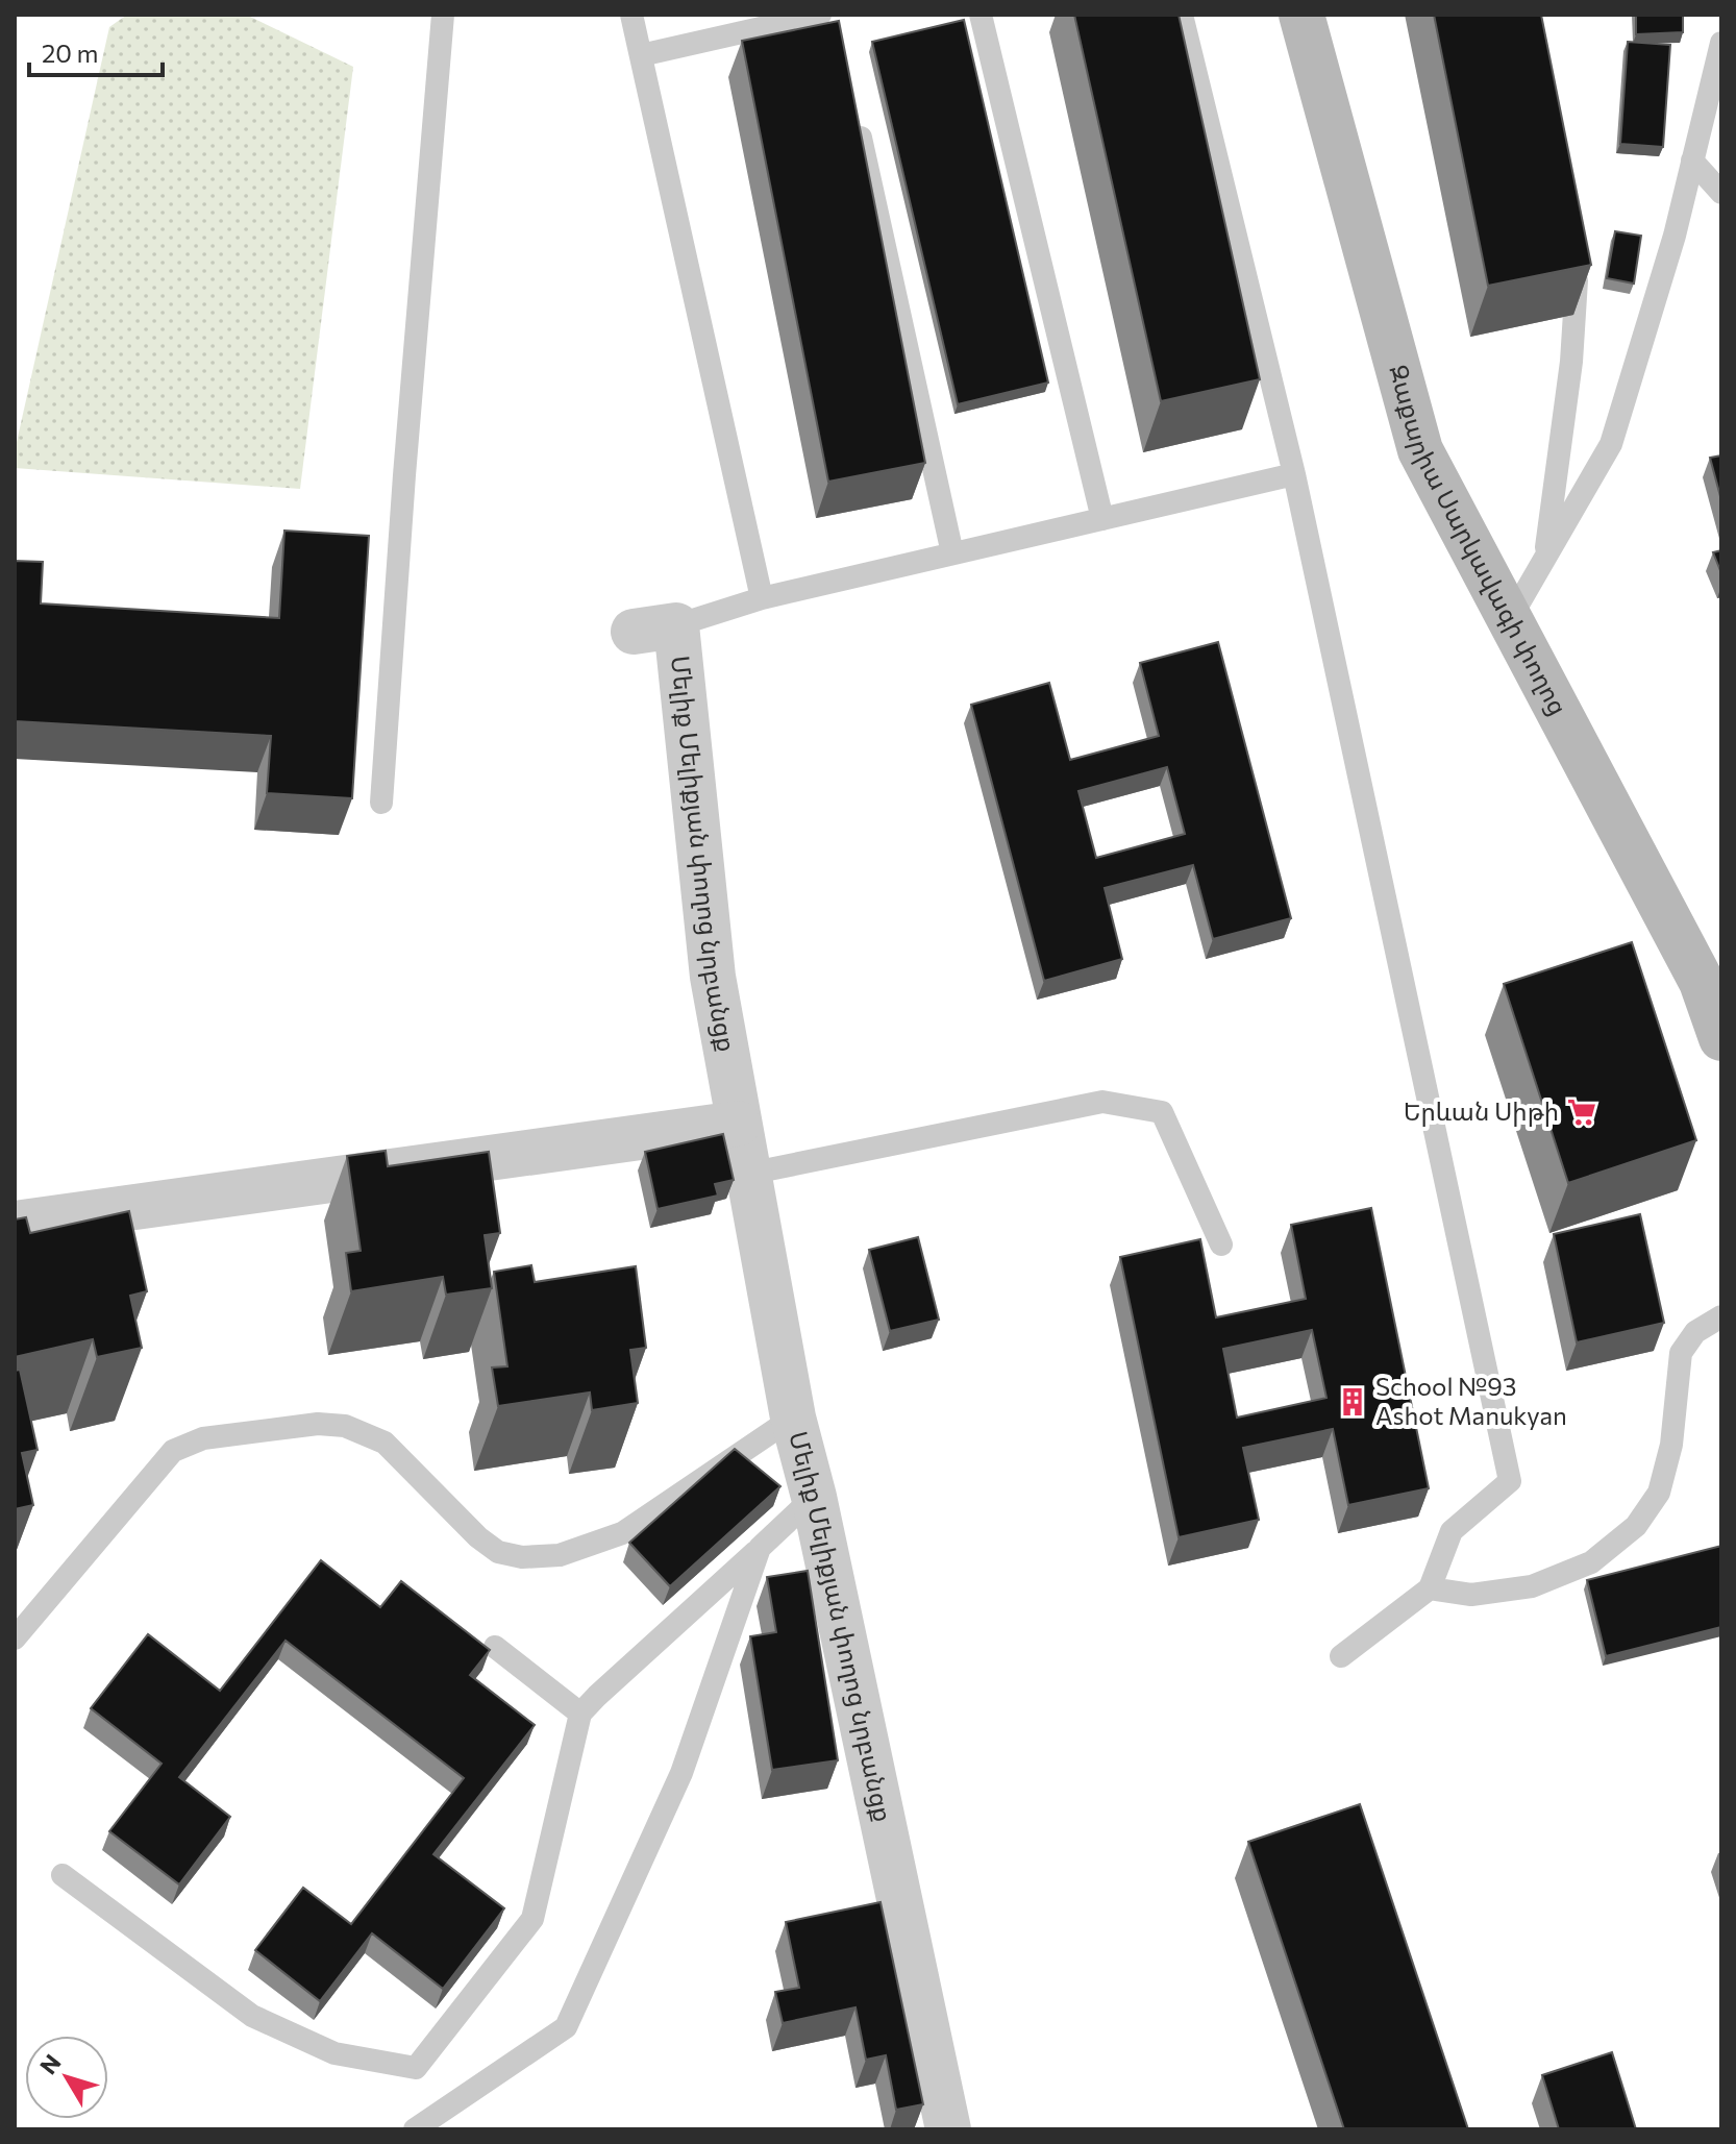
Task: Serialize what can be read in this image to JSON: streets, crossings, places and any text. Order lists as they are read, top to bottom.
{
  "streets": {
    "main road": ["Զաքարիա Սարկավագի փողոց"],
    "street": ["Մելիք Մելիքյան փողոց նրբանցք"]
  },
  "places": {
    "supermarket": ["Երևան Սիթի"],
    "building": ["School №93 Ashot Manukyan"]
  },
  "scale_bar": "20 m",
  "north": "top left"
}
